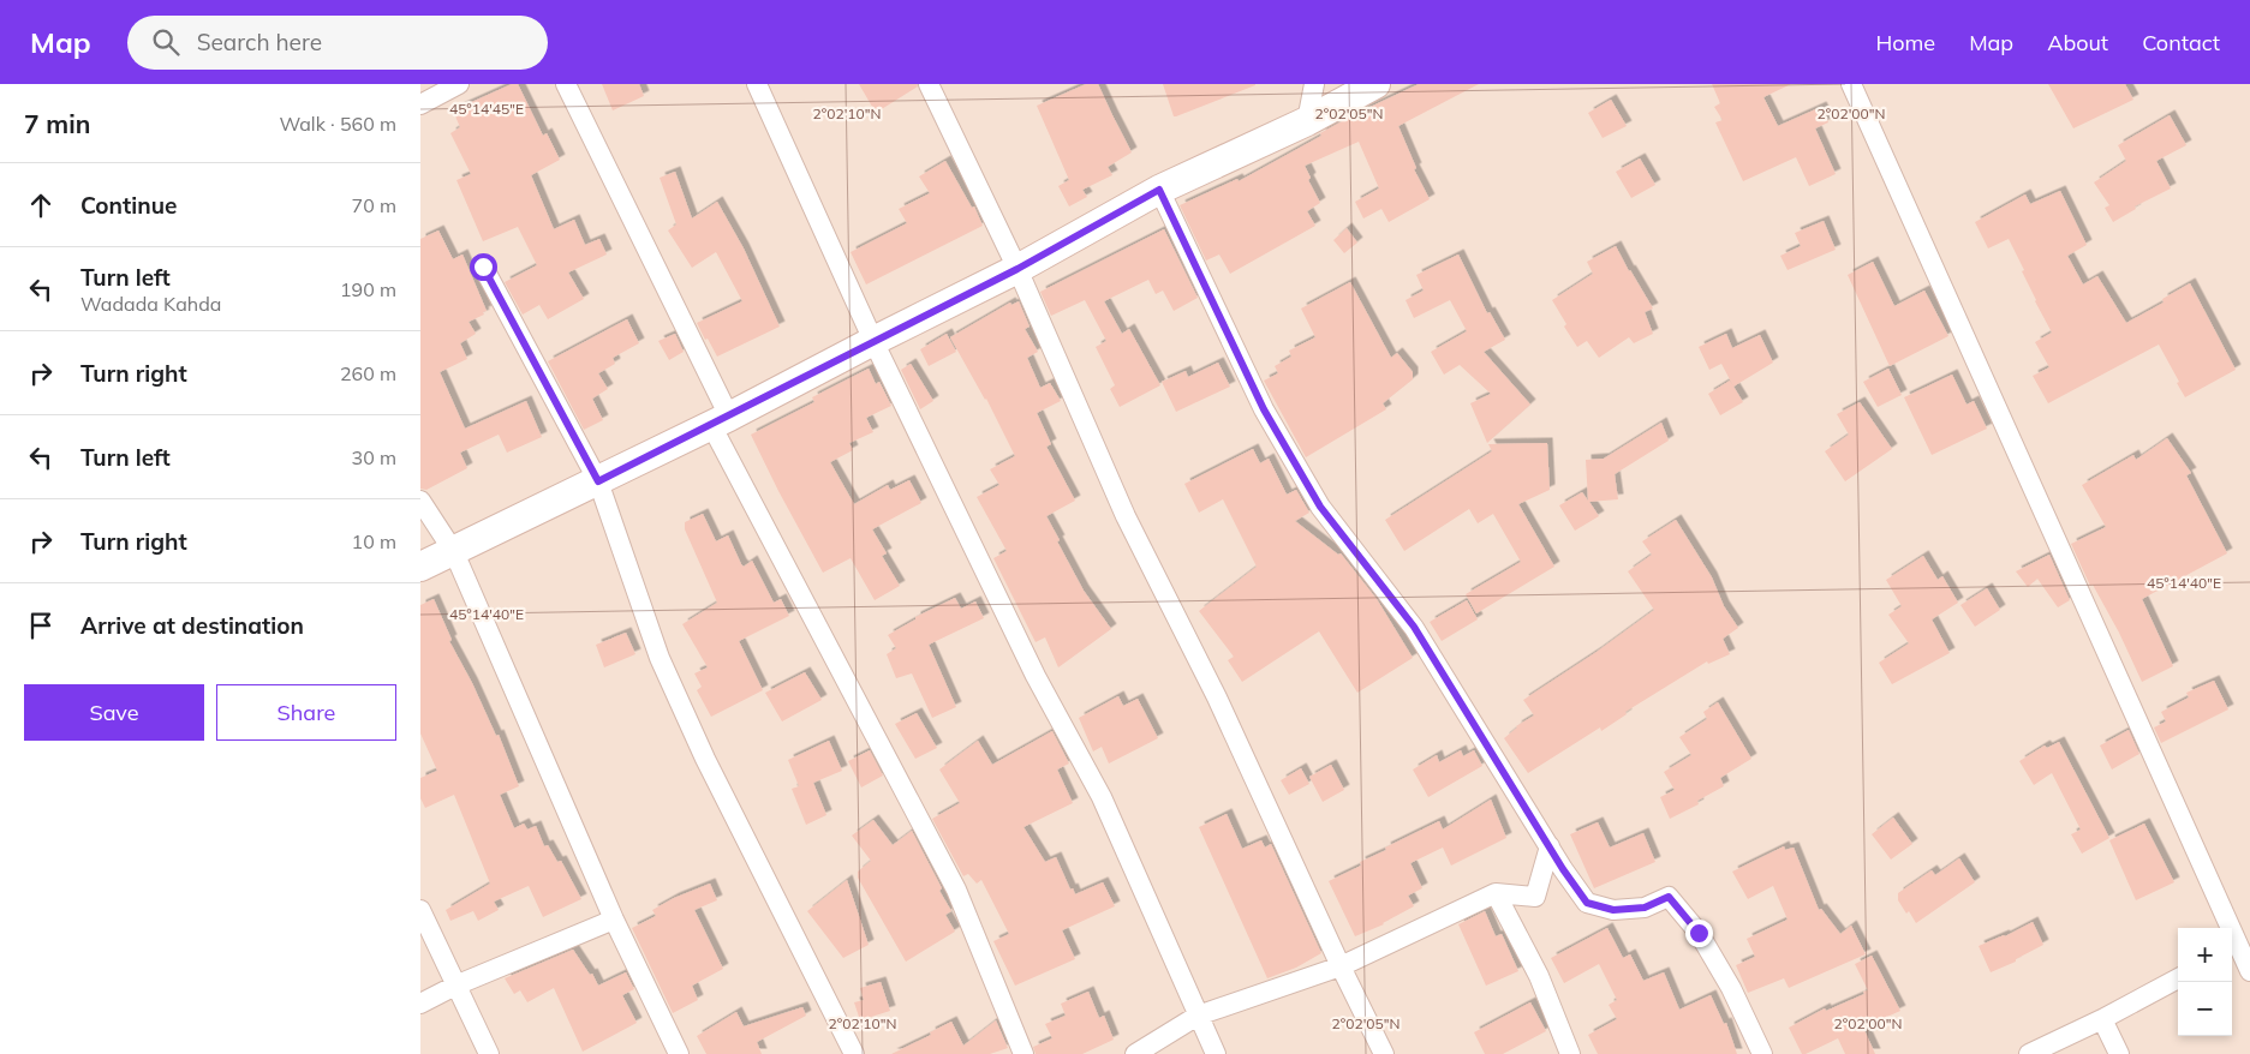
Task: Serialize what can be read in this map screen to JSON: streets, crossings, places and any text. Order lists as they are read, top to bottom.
{
  "page": {
    "header": "Map",
    "search": "Search here",
    "nav": [
      "Home",
      "Map",
      "About",
      "Contact"
    ],
    "heading": ["7 min", "Walk · 560 m"],
    "list": [
      ["Continue", "70 m"],
      ["Turn left", "Wadada Kahda", "190 m"],
      ["Turn right", "260 m"],
      ["Turn left", "30 m"],
      ["Turn right", "10 m"],
      "Arrive at destination"
    ],
    "buttons": ["Save", "Share"],
    "map_buttons": ["+", "−"]
  },
  "coordinates": [
    "45°14'45\"E",
    "2°02'10\"N",
    "2°02'05\"N",
    "2°02'00\"N",
    "45°14'40\"E"
  ]
}
